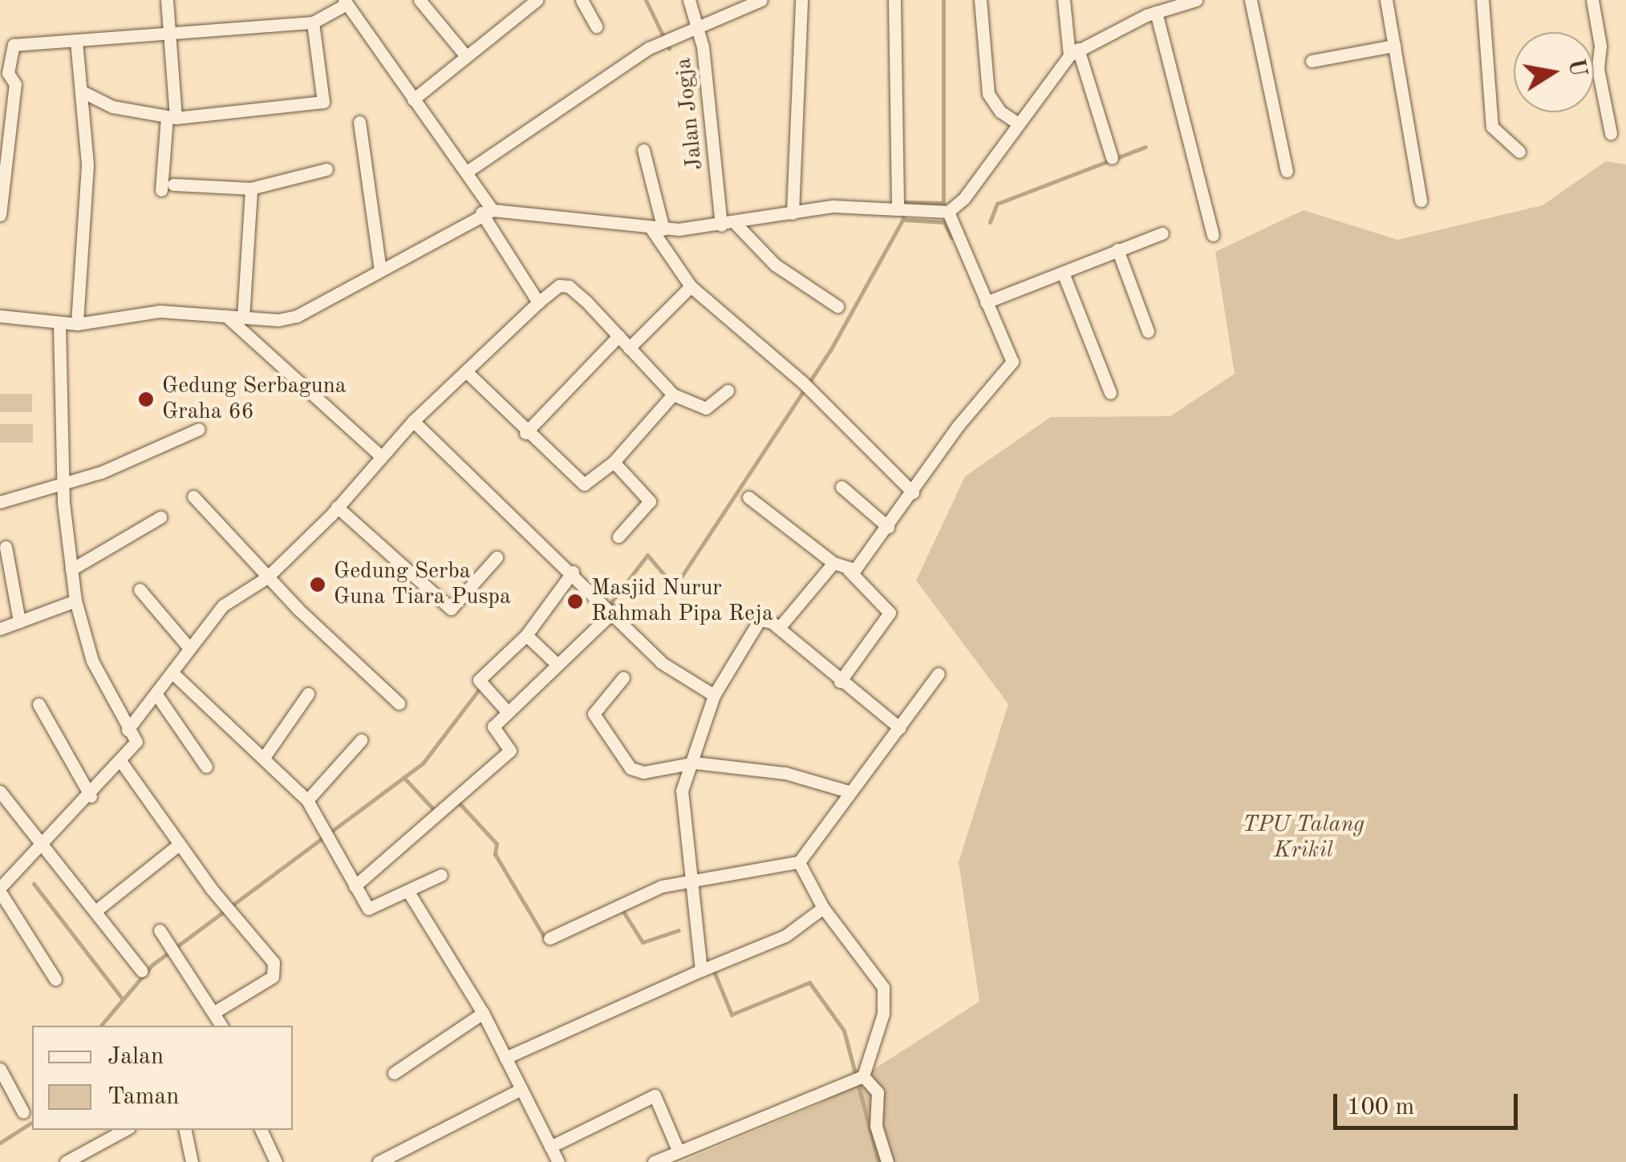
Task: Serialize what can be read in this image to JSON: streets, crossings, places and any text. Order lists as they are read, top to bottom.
{
  "streets": {
    "street": ["Jalan Jogja"]
  },
  "parks": ["TPU Talang Krikil"],
  "places": ["Gedung Serbaguna Graha 66", "Gedung Serba Guna Tiara Puspa", "Masjid Nurur Rahmah Pipa Reja"],
  "legend": ["Jalan", "Taman"],
  "scale_bar": "100 m",
  "north": "right"
}
